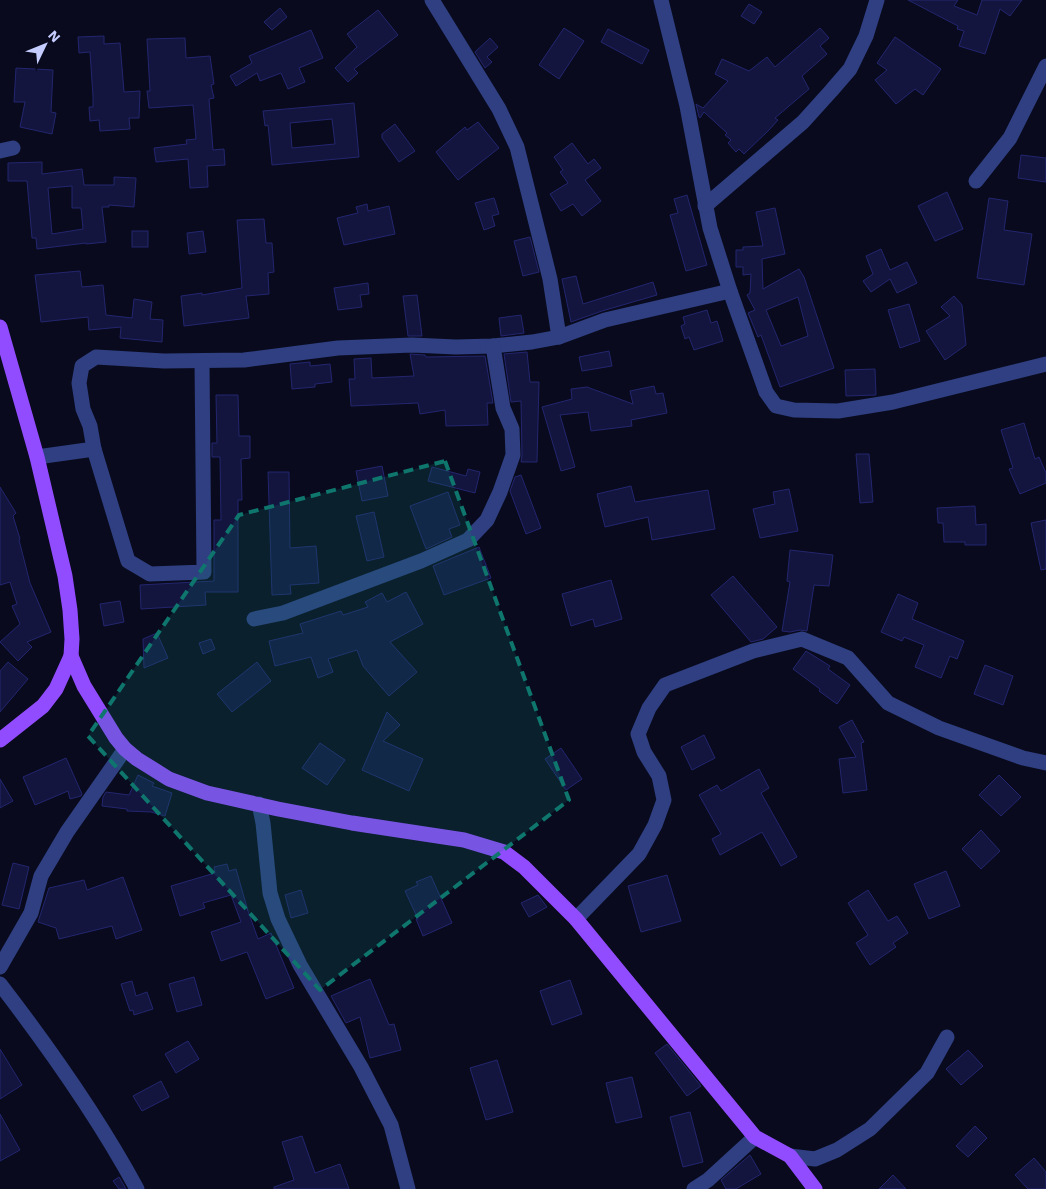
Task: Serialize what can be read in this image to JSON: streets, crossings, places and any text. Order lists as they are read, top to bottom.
{
  "north": "top right"
}
